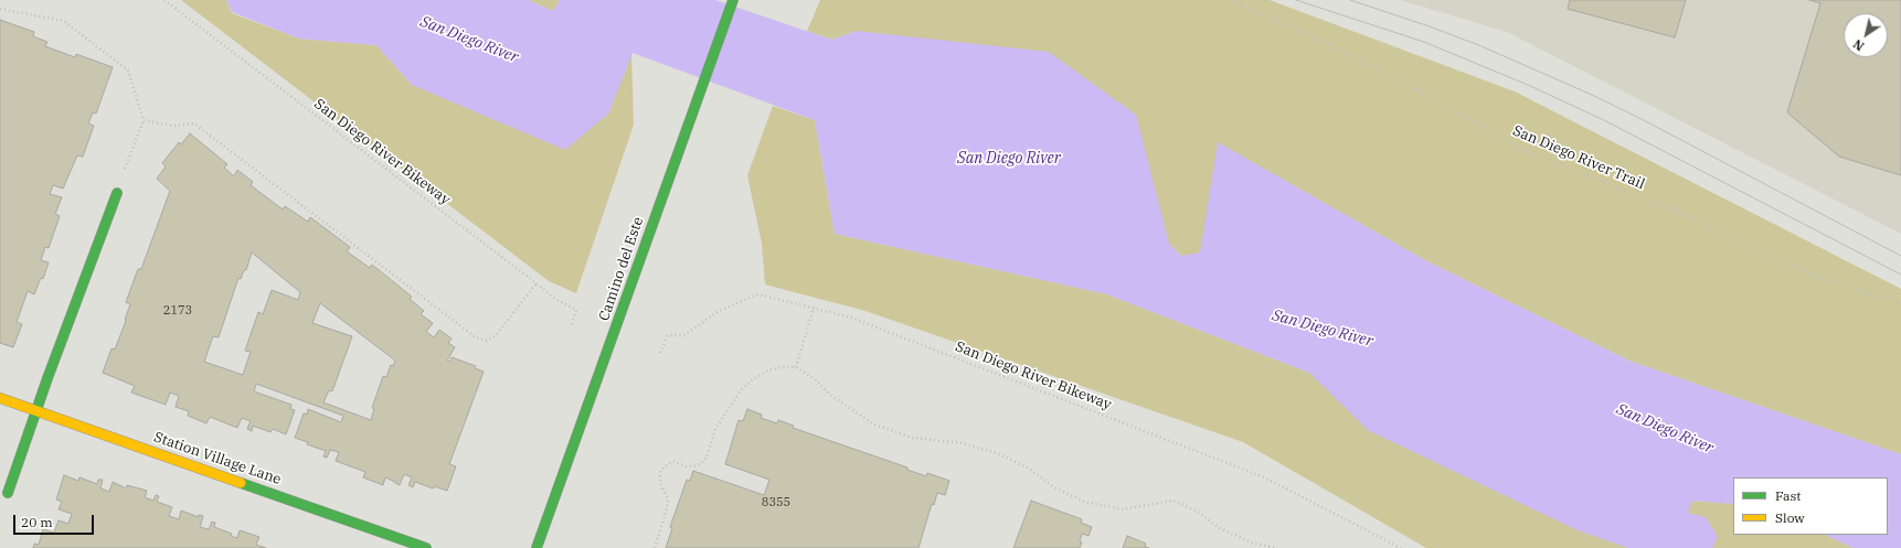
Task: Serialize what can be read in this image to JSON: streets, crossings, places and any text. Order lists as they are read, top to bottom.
{
  "streets": {
    "street": ["Camino del Este", "Station Village Lane"],
    "path": ["San Diego River Bikeway", "San Diego River Trail"]
  },
  "water": ["San Diego River"],
  "house_numbers": ["2173", "8355"],
  "legend": ["Fast", "Slow"],
  "scale_bar": "20 m",
  "north": "bottom left"
}
